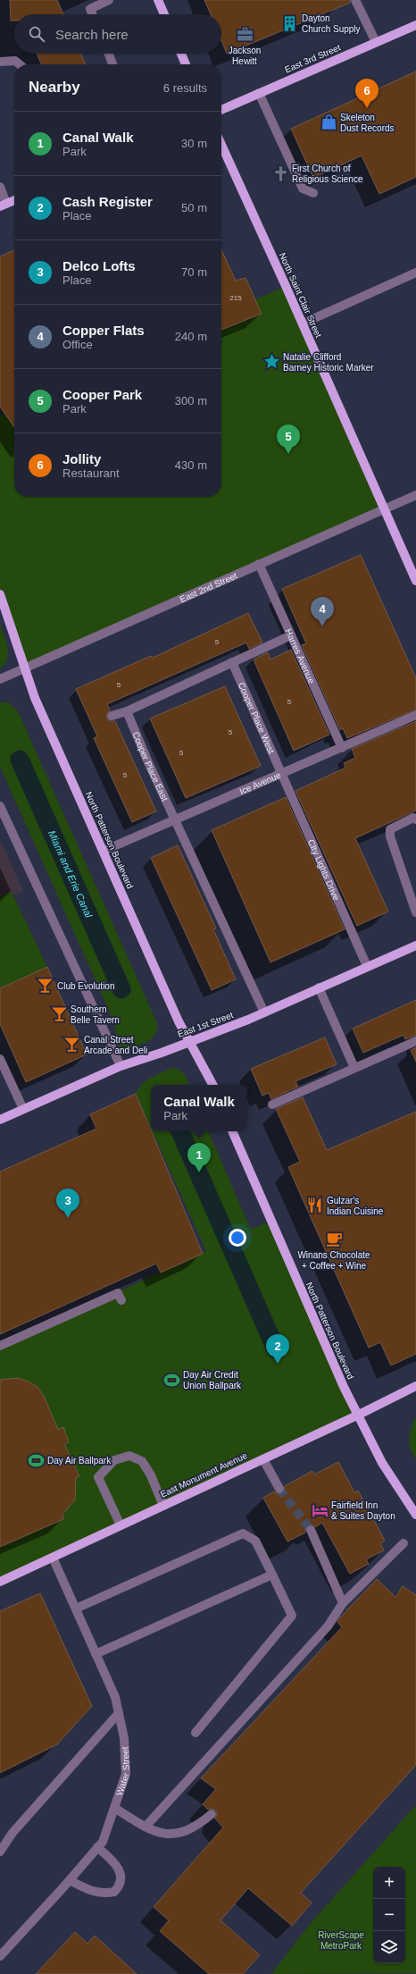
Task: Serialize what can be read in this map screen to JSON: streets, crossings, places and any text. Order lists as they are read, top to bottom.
{
  "streets": {
    "main road": [
      "East 3rd Street",
      "North Saint Clair Street",
      "North Patterson Boulevard",
      "East 1st Street",
      "East Monument Avenue"
    ],
    "street": [
      "East 2nd Street",
      "Harres Avenue",
      "Cooper Place West",
      "Cooper Place East",
      "Ice Avenue",
      "CIty Lights Drive",
      "Water Street"
    ]
  },
  "crossings": [
    ["North Saint Clair Street", "East 2nd Street"],
    ["East 2nd Street", "Harres Avenue"],
    ["East 2nd Street", "North Patterson Boulevard"],
    ["Harres Avenue", "Ice Avenue"],
    ["Cooper Place West", "Ice Avenue"],
    ["Cooper Place West", "CIty Lights Drive"],
    ["Cooper Place East", "Ice Avenue"],
    ["Cooper Place East", "East 1st Street"],
    ["Ice Avenue", "North Patterson Boulevard"],
    ["Ice Avenue", "CIty Lights Drive"],
    ["North Patterson Boulevard", "East 1st Street"],
    ["North Patterson Boulevard", "East Monument Avenue"],
    ["CIty Lights Drive", "East 1st Street"],
    ["East Monument Avenue", "Water Street"]
  ],
  "water": ["Miami and Erie Canal"],
  "parks": ["RiverScape MetroPark"],
  "places": {
    "building": ["Dayton Church Supply"],
    "office": ["Jackson Hewitt"],
    "shop": ["Skeleton Dust Records"],
    "church": ["First Church of Religious Science"],
    "place": ["Natalie Clifford Barney Historic Marker"],
    "bar": ["Club Evolution", "Southern Belle Tavern", "Canal Street Arcade and Deli"],
    "restaurant": ["Gulzar's Indian Cuisine"],
    "cafe": ["Winans Chocolate + Coffee + Wine"],
    "sports": ["Day Air Credit Union Ballpark", "Day Air Ballpark"],
    "hotel": ["Fairfield Inn & Suites Dayton"]
  },
  "house_numbers": [
    "215",
    "5",
    "5",
    "5",
    "5",
    "5",
    "5"
  ],
  "page": {
    "search": "Search here",
    "heading": ["Nearby", "6 results"],
    "pins": [
      "6",
      "5",
      "4",
      "1",
      "3",
      "2"
    ],
    "list": [
      {
        "mark": "1",
        "name": "Canal Walk",
        "note": "Park",
        "value": "30 m"
      },
      {
        "mark": "2",
        "name": "Cash Register",
        "note": "Place",
        "value": "50 m"
      },
      {
        "mark": "3",
        "name": "Delco Lofts",
        "note": "Place",
        "value": "70 m"
      },
      {
        "mark": "4",
        "name": "Copper Flats",
        "note": "Office",
        "value": "240 m"
      },
      {
        "mark": "5",
        "name": "Cooper Park",
        "note": "Park",
        "value": "300 m"
      },
      {
        "mark": "6",
        "name": "Jollity",
        "note": "Restaurant",
        "value": "430 m"
      }
    ],
    "popup": ["Canal Walk", "Park"],
    "map_buttons": ["+", "−"]
  }
}
